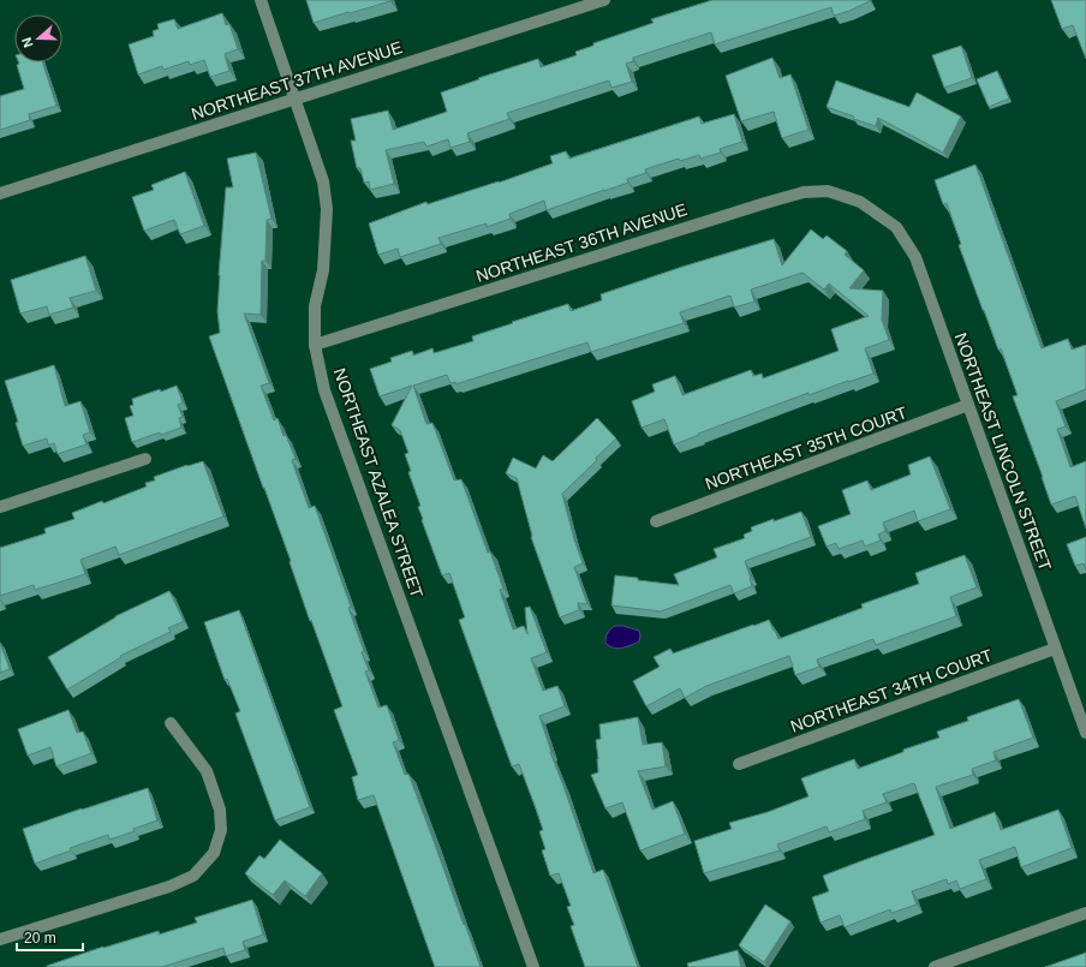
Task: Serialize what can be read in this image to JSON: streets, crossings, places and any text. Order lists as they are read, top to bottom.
{
  "streets": {
    "street": [
      "NORTHEAST 37TH AVENUE",
      "NORTHEAST 36TH AVENUE",
      "NORTHEAST 35TH COURT",
      "NORTHEAST LINCOLN STREET",
      "NORTHEAST AZALEA STREET",
      "NORTHEAST 34TH COURT"
    ]
  },
  "crossings": [
    ["NORTHEAST 37TH AVENUE", "NORTHEAST AZALEA STREET"],
    ["NORTHEAST 36TH AVENUE", "NORTHEAST LINCOLN STREET"],
    ["NORTHEAST 36TH AVENUE", "NORTHEAST AZALEA STREET"],
    ["NORTHEAST 35TH COURT", "NORTHEAST LINCOLN STREET"],
    ["NORTHEAST LINCOLN STREET", "NORTHEAST 34TH COURT"]
  ],
  "scale_bar": "20 m",
  "north": "left"
}
